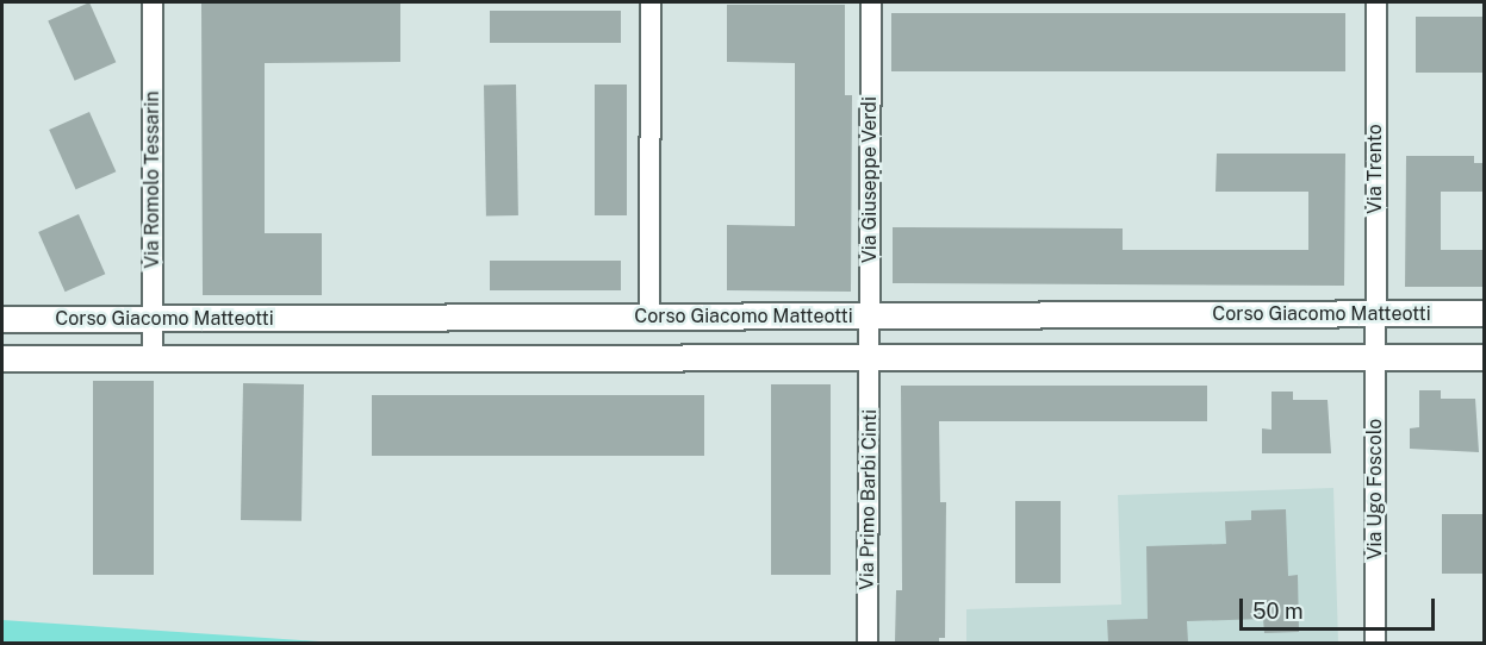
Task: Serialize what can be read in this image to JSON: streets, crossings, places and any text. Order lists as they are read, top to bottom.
{
  "streets": {
    "street": [
      "Via Trento",
      "Via Romolo Tessarin",
      "Via Giuseppe Verdi",
      "Corso Giacomo Matteotti",
      "Via Ugo Foscolo",
      "Via Primo Barbi Cinti"
    ]
  },
  "crossings": [
    ["Via Trento", "Corso Giacomo Matteotti"],
    ["Via Trento", "Via Ugo Foscolo"],
    ["Via Romolo Tessarin", "Corso Giacomo Matteotti"],
    ["Via Giuseppe Verdi", "Corso Giacomo Matteotti"],
    ["Via Giuseppe Verdi", "Via Primo Barbi Cinti"],
    ["Corso Giacomo Matteotti", "Via Ugo Foscolo"],
    ["Corso Giacomo Matteotti", "Via Primo Barbi Cinti"]
  ],
  "scale_bar": "50 m"
}
